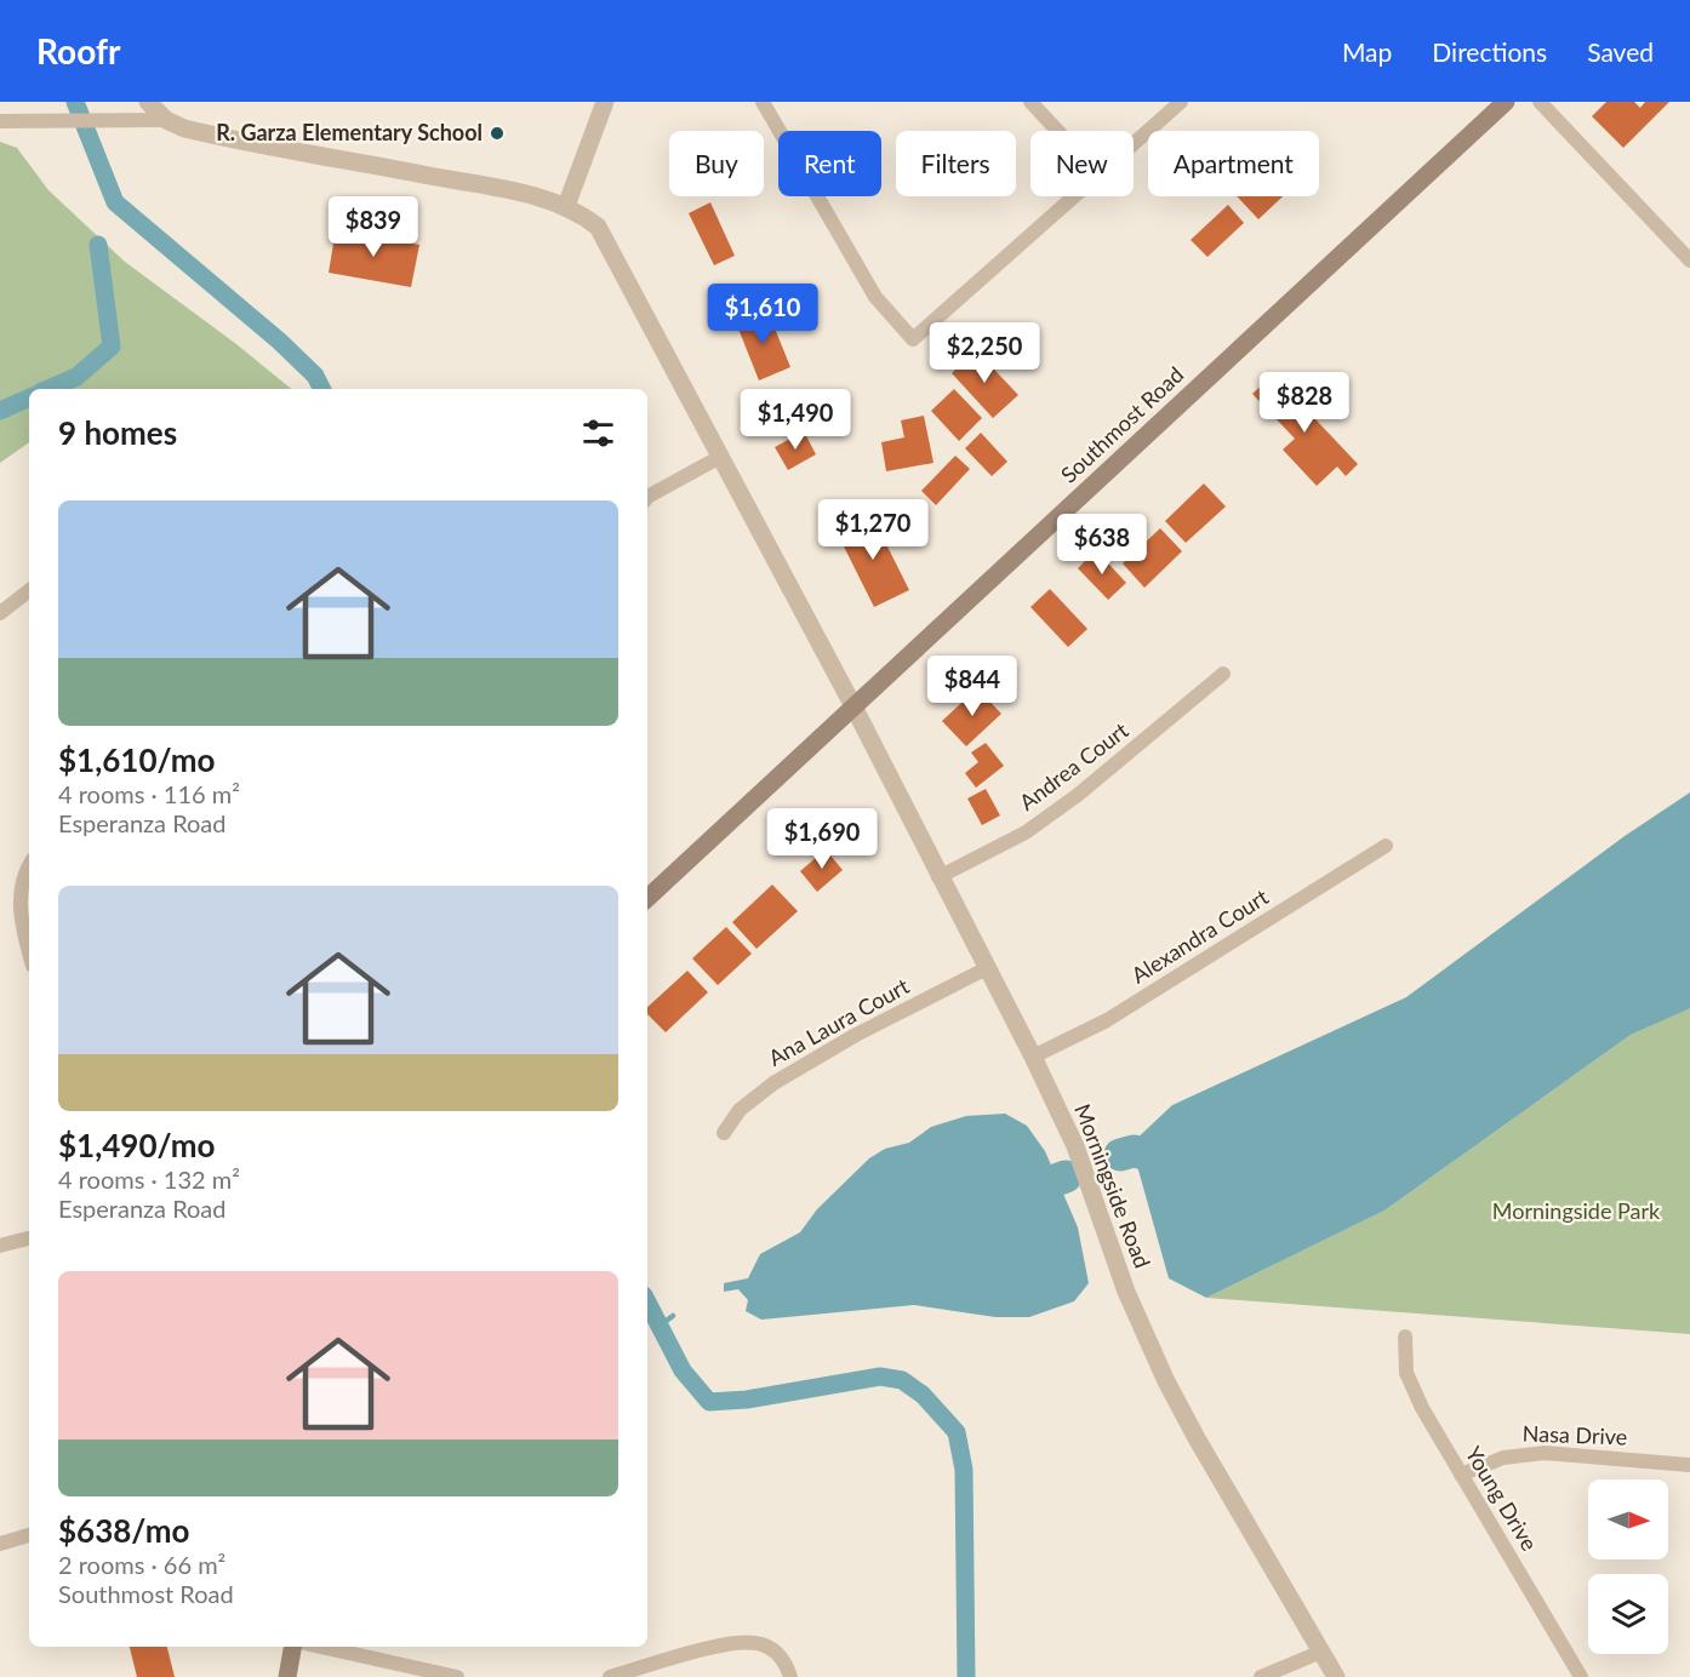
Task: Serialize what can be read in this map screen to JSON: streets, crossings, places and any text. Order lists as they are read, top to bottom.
{
  "streets": {
    "main road": ["Southmost Road"],
    "street": [
      "Andrea Court",
      "Alexandra Court",
      "Ana Laura Court",
      "Morningside Road",
      "Nasa Drive",
      "Young Drive"
    ]
  },
  "crossings": [
    ["Southmost Road", "Morningside Road"],
    ["Andrea Court", "Morningside Road"],
    ["Alexandra Court", "Morningside Road"],
    ["Ana Laura Court", "Morningside Road"],
    ["Nasa Drive", "Young Drive"]
  ],
  "parks": ["Morningside Park"],
  "places": ["R. Garza Elementary School"],
  "north": "right",
  "page": {
    "header": "Roofr",
    "nav": ["Map", "Directions", "Saved"],
    "chip": [
      "Buy",
      "Rent",
      "Filters",
      "New",
      "Apartment"
    ],
    "price": [
      "$839",
      "$1,610",
      "$2,250",
      "$828",
      "$1,490",
      "$1,270",
      "$638",
      "$844",
      "$1,690"
    ],
    "heading": "9 homes",
    "list": [
      {
        "name": "$1,610/mo",
        "note": "4 rooms · 116 m² · Esperanza Road"
      },
      {
        "name": "$1,490/mo",
        "note": "4 rooms · 132 m² · Esperanza Road"
      },
      {
        "name": "$638/mo",
        "note": "2 rooms · 66 m² · Southmost Road"
      }
    ]
  }
}
